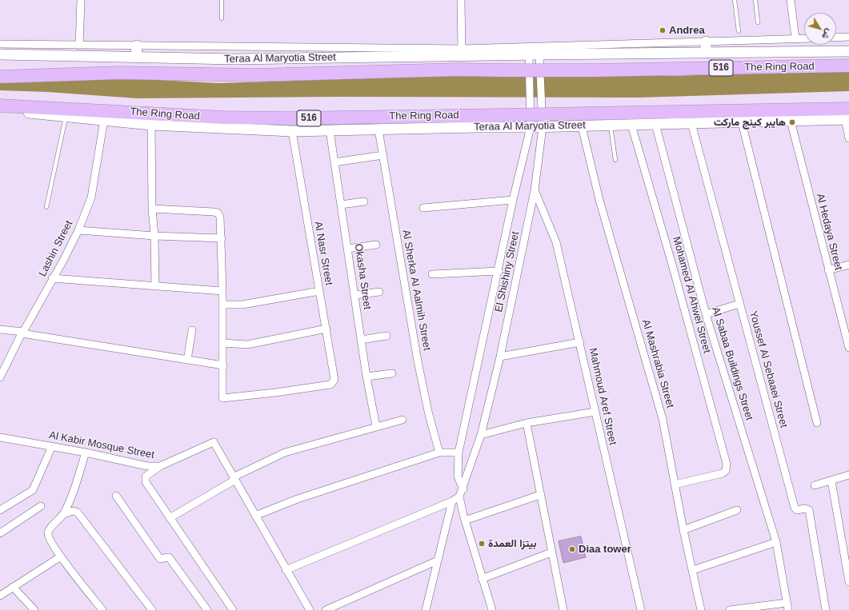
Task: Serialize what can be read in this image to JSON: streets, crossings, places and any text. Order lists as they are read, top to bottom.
{
  "streets": {
    "highway": ["The Ring Road", "516"],
    "main road": ["Teraa Al Maryotia Street"],
    "street": [
      "Al Hedaya Street",
      "Lashin Street",
      "Al Nasr Street",
      "El Shishiny Street",
      "Okasha Street",
      "Al Sherka Al Aalmih Street",
      "Mohamed Al Ahwel Street",
      "Al Mashrabia Street",
      "Al Sabaa Buildings Street",
      "Youssef Al Sebaaei Street",
      "Mahmoud Aref Street",
      "Al Kabir Mosque Street"
    ]
  },
  "crossings": [
    ["Teraa Al Maryotia Street", "The Ring Road"],
    ["Teraa Al Maryotia Street", "Al Hedaya Street"],
    ["Teraa Al Maryotia Street", "Lashin Street"],
    ["Teraa Al Maryotia Street", "Al Nasr Street"],
    ["Teraa Al Maryotia Street", "El Shishiny Street"],
    ["Teraa Al Maryotia Street", "Okasha Street"],
    ["Teraa Al Maryotia Street", "Al Sherka Al Aalmih Street"],
    ["Teraa Al Maryotia Street", "Mohamed Al Ahwel Street"],
    ["Teraa Al Maryotia Street", "Al Mashrabia Street"],
    ["Teraa Al Maryotia Street", "Al Sabaa Buildings Street"],
    ["Teraa Al Maryotia Street", "Youssef Al Sebaaei Street"],
    ["El Shishiny Street", "Mahmoud Aref Street"],
    ["Mohamed Al Ahwel Street", "Al Mashrabia Street"]
  ],
  "places": [
    "Andrea",
    "هايبر كينج ماركت",
    "بيتزا العمدة",
    "Diaa tower"
  ],
  "north": "bottom right"
}
